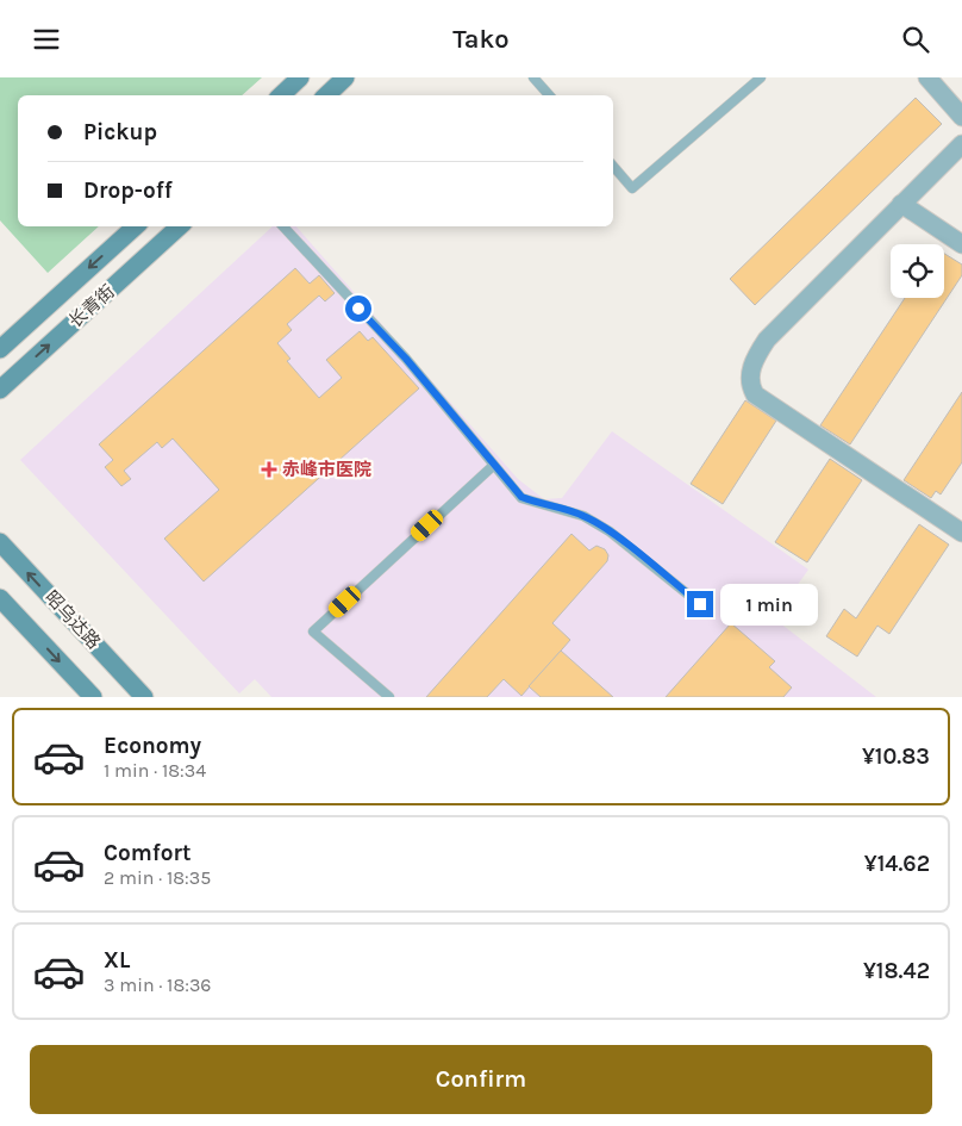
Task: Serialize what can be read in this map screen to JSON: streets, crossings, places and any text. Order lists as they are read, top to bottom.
{
  "streets": {
    "main road": ["长青街", "昭乌达路"]
  },
  "places": {
    "health": ["赤峰市医院"]
  },
  "page": {
    "header": "Tako",
    "banner": ["Pickup", "Drop-off"],
    "bubble": "1 min",
    "list": [
      {
        "name": "Economy",
        "note": "1 min · 18:34",
        "value": "¥10.83"
      },
      {
        "name": "Comfort",
        "note": "2 min · 18:35",
        "value": "¥14.62"
      },
      {
        "name": "XL",
        "note": "3 min · 18:36",
        "value": "¥18.42"
      }
    ],
    "buttons": "Confirm"
  }
}
